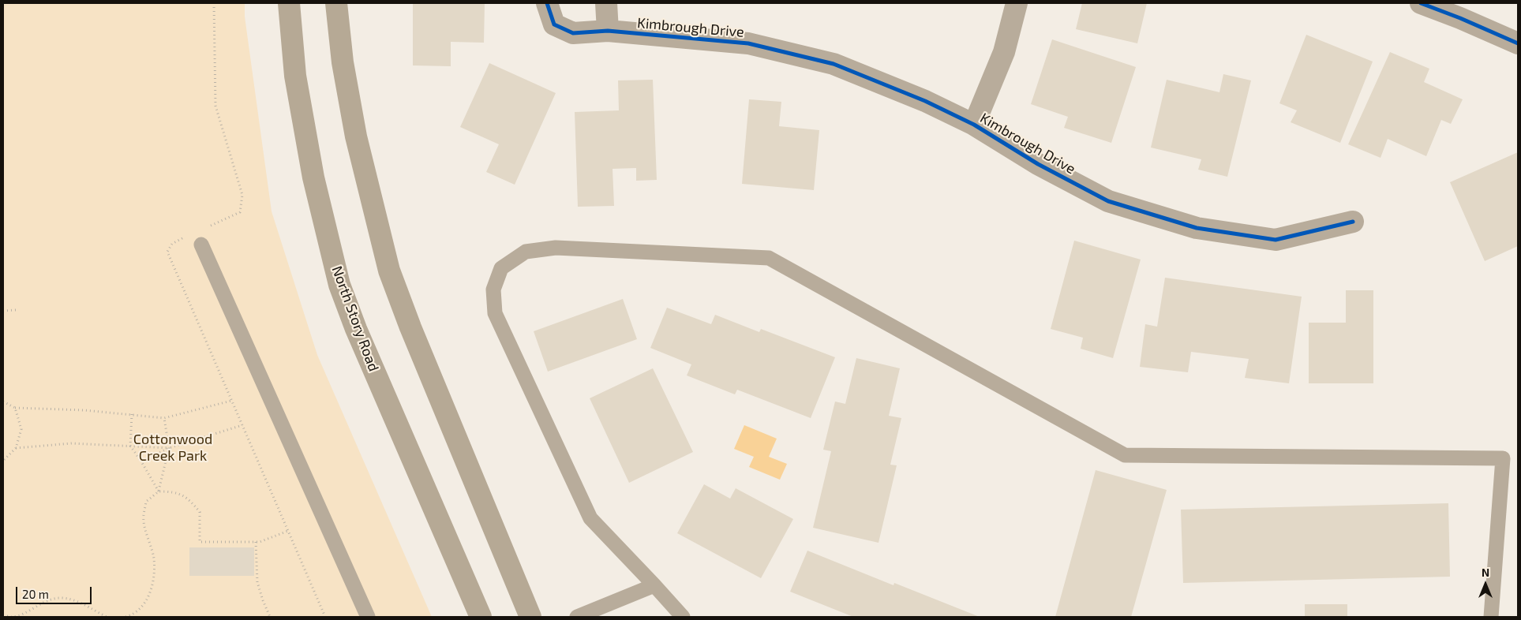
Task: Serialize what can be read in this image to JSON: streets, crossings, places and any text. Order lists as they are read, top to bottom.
{
  "streets": {
    "main road": ["North Story Road"],
    "street": ["Kimbrough Drive"]
  },
  "parks": ["Cottonwood Creek Park"],
  "scale_bar": "20 m",
  "north": "top"
}
